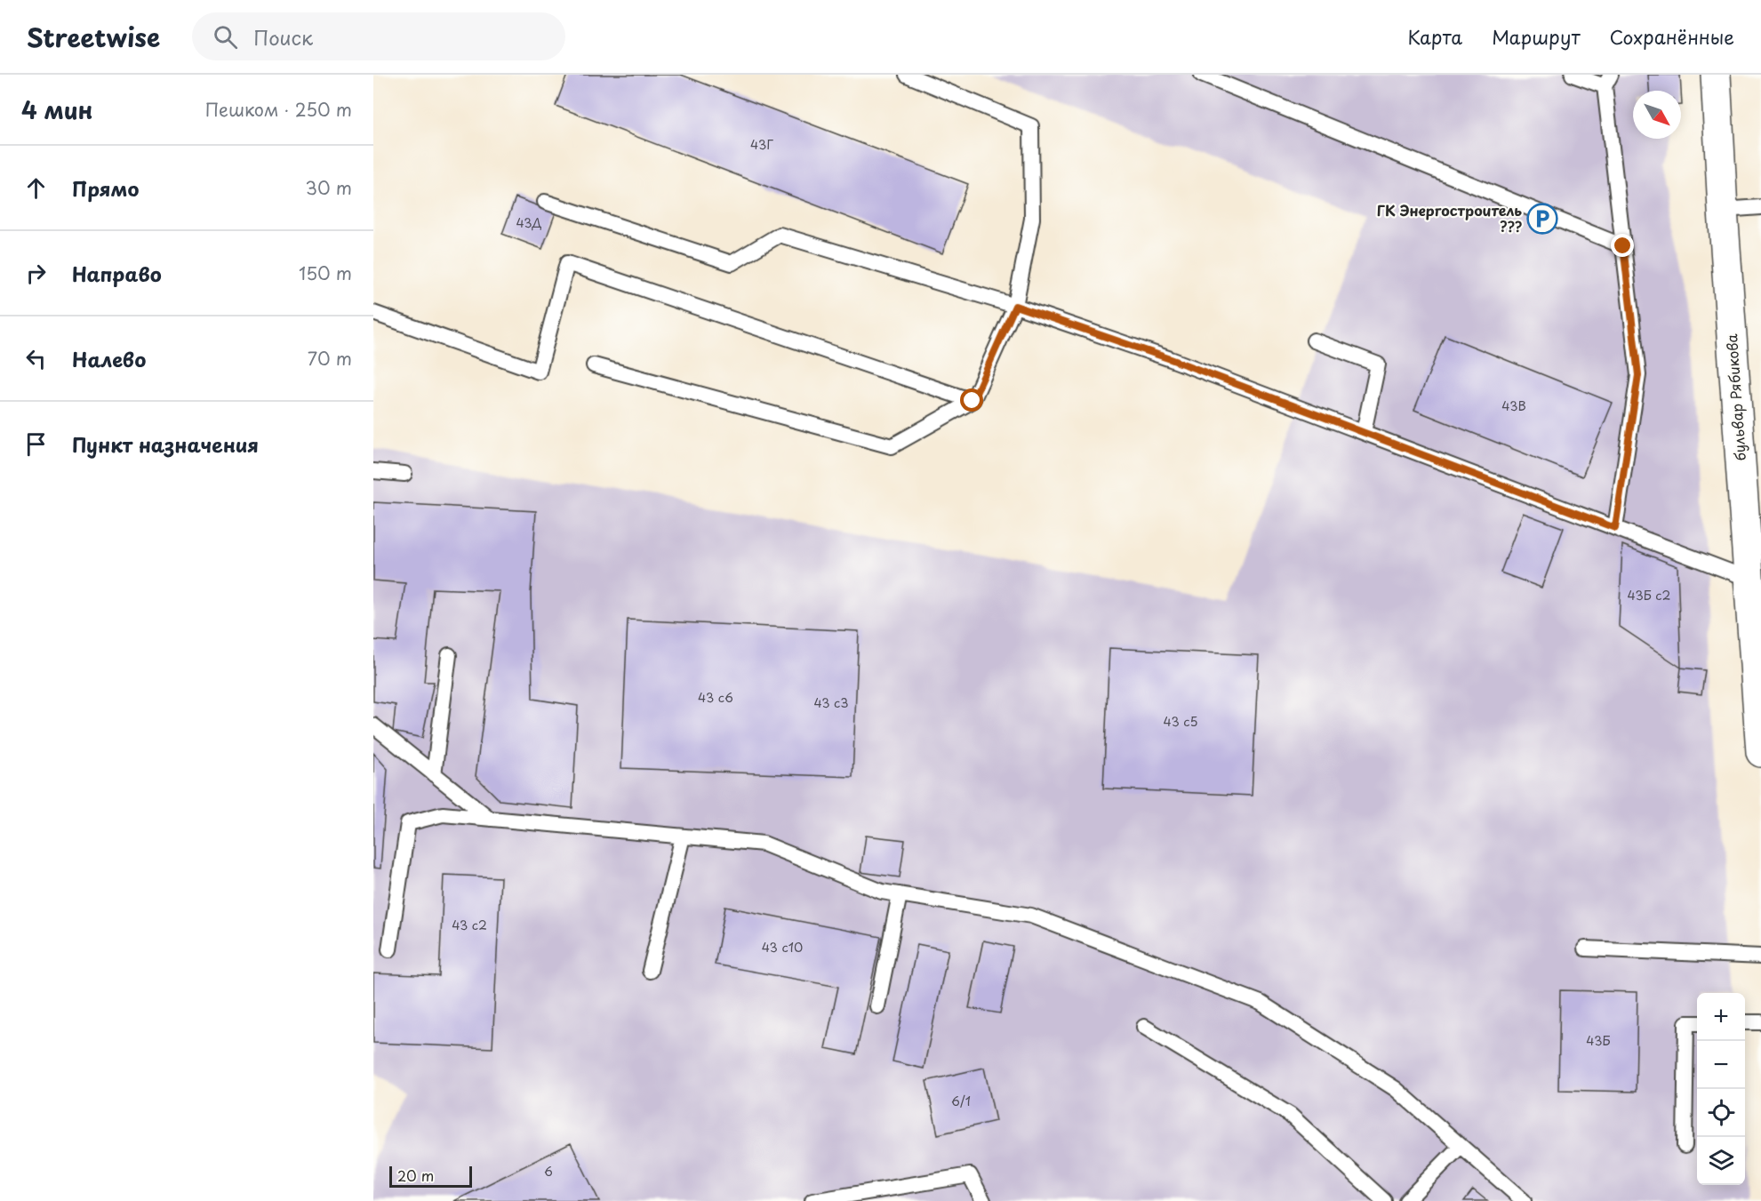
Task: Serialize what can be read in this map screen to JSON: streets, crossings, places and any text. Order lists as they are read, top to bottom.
{
  "streets": {
    "street": ["бульвар Рябикова"]
  },
  "places": {
    "parking": ["ГК Энергостроитель ???"]
  },
  "house_numbers": [
    "43Г",
    "43Д",
    "43В",
    "43Б с2",
    "43 с6",
    "43 с3",
    "43 с5",
    "43 с2",
    "43 с10",
    "43Б",
    "6/1",
    "6"
  ],
  "scale_bar": "20 m",
  "north": "bottom right",
  "page": {
    "header": "Streetwise",
    "search": "Поиск",
    "nav": ["Карта", "Маршрут", "Сохранённые"],
    "heading": ["4 мин", "Пешком · 250 m"],
    "list": [
      ["Прямо", "30 m"],
      ["Направо", "150 m"],
      ["Налево", "70 m"],
      "Пункт назначения"
    ],
    "map_buttons": ["+", "−"],
    "scale": "20 m"
  }
}
